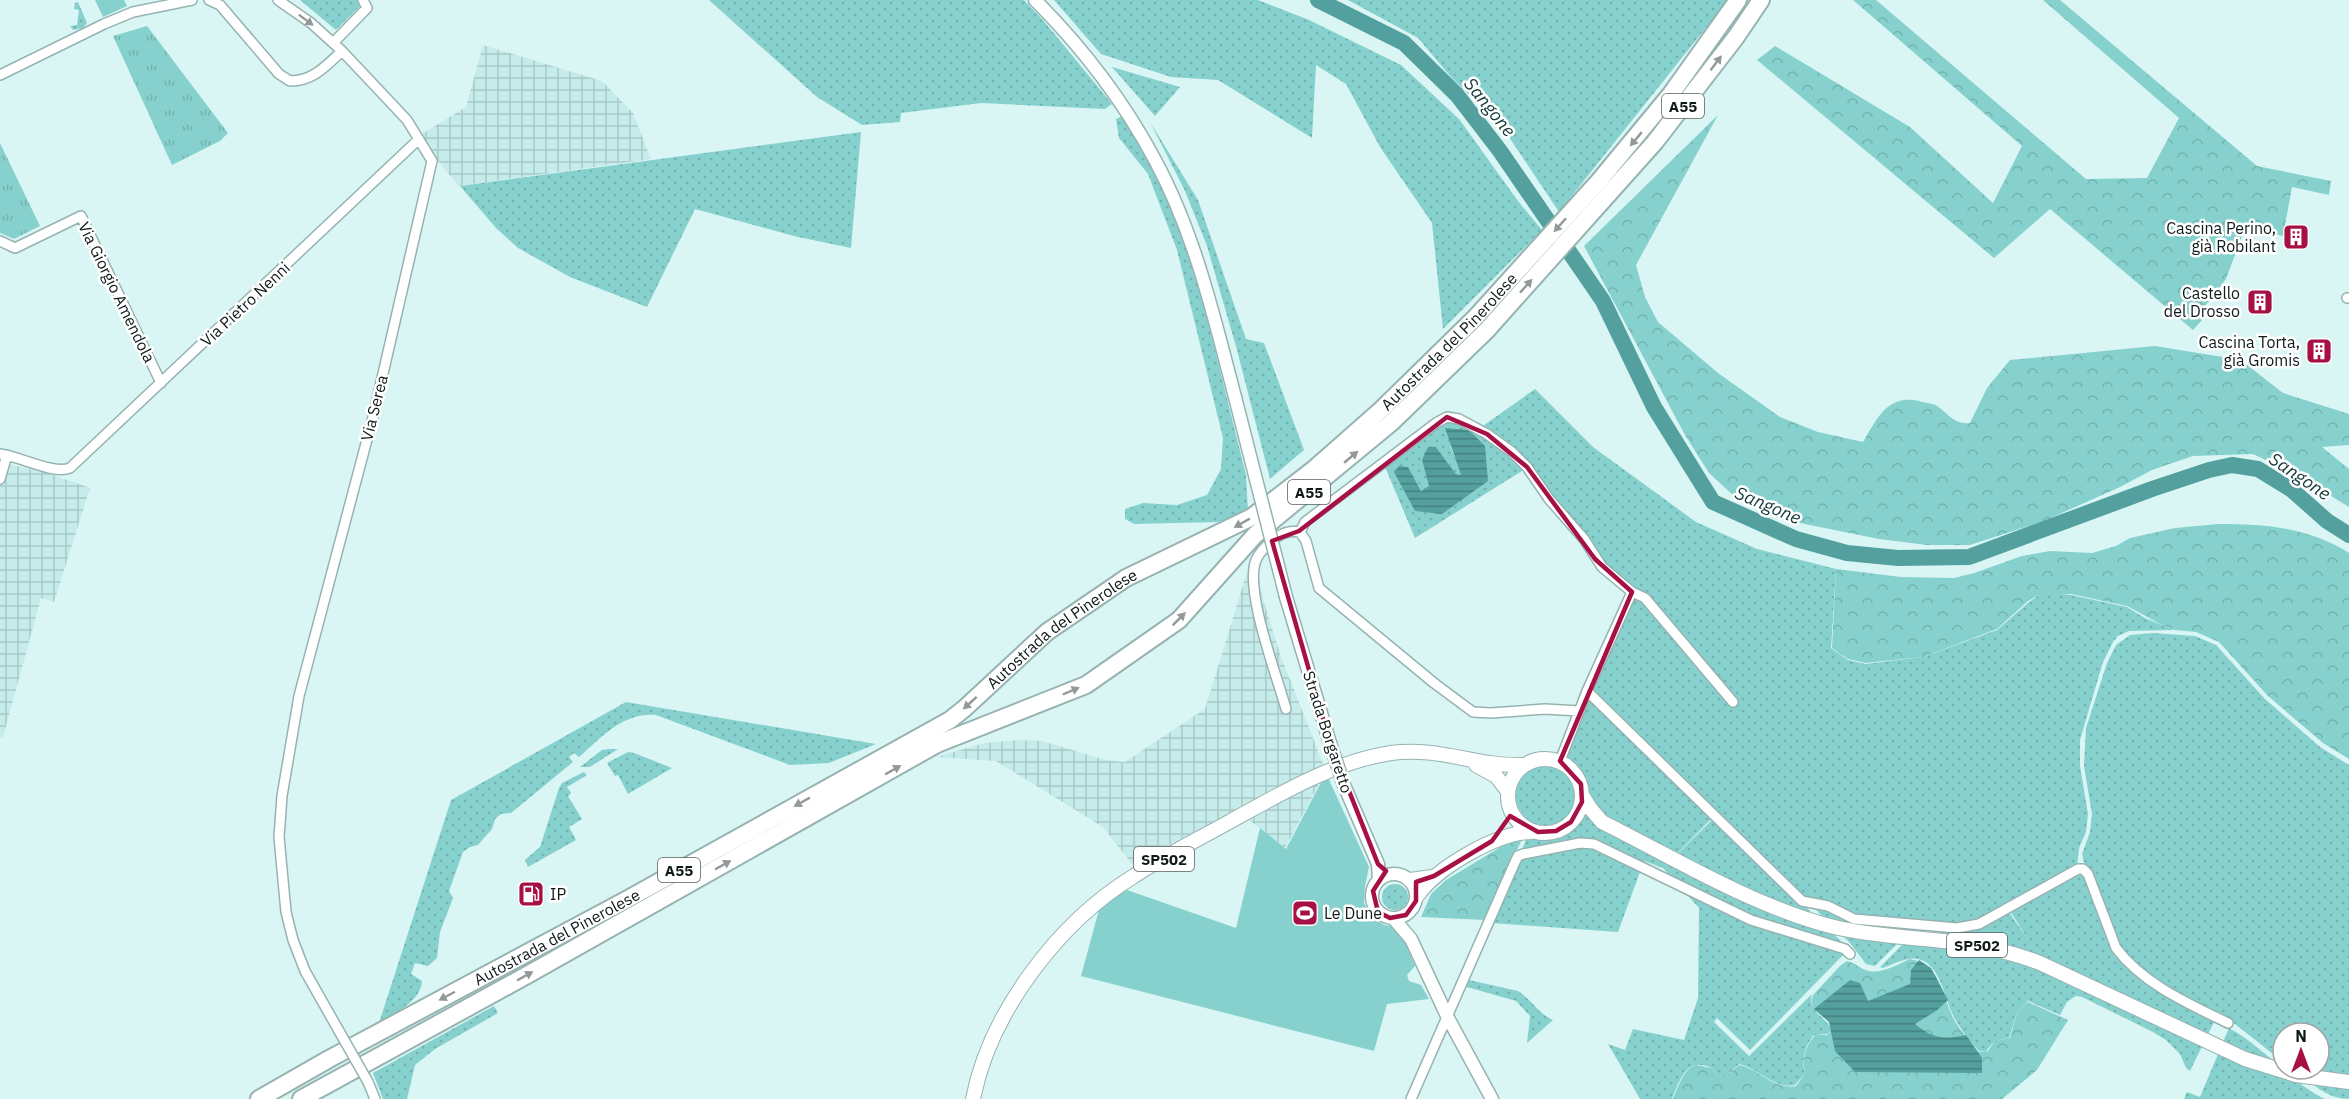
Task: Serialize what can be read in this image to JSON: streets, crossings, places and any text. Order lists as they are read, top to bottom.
{
  "streets": {
    "highway": ["A55", "Autostrada del Pinerolese"],
    "main road": ["SP502"],
    "street": [
      "Via Giorgio Amendola",
      "Via Pietro Nenni",
      "Via Serea",
      "Strada Borgaretto"
    ]
  },
  "crossings": [
    ["Via Giorgio Amendola", "Via Pietro Nenni"],
    ["Via Pietro Nenni", "Via Serea"]
  ],
  "water": ["Sangone"],
  "places": {
    "building": ["Cascina Perino, già Robilant", "Castello del Drosso", "Cascina Torta, già Gromis"],
    "fuel station": ["IP"],
    "sports": ["Le Dune"]
  },
  "north": "top"
}
